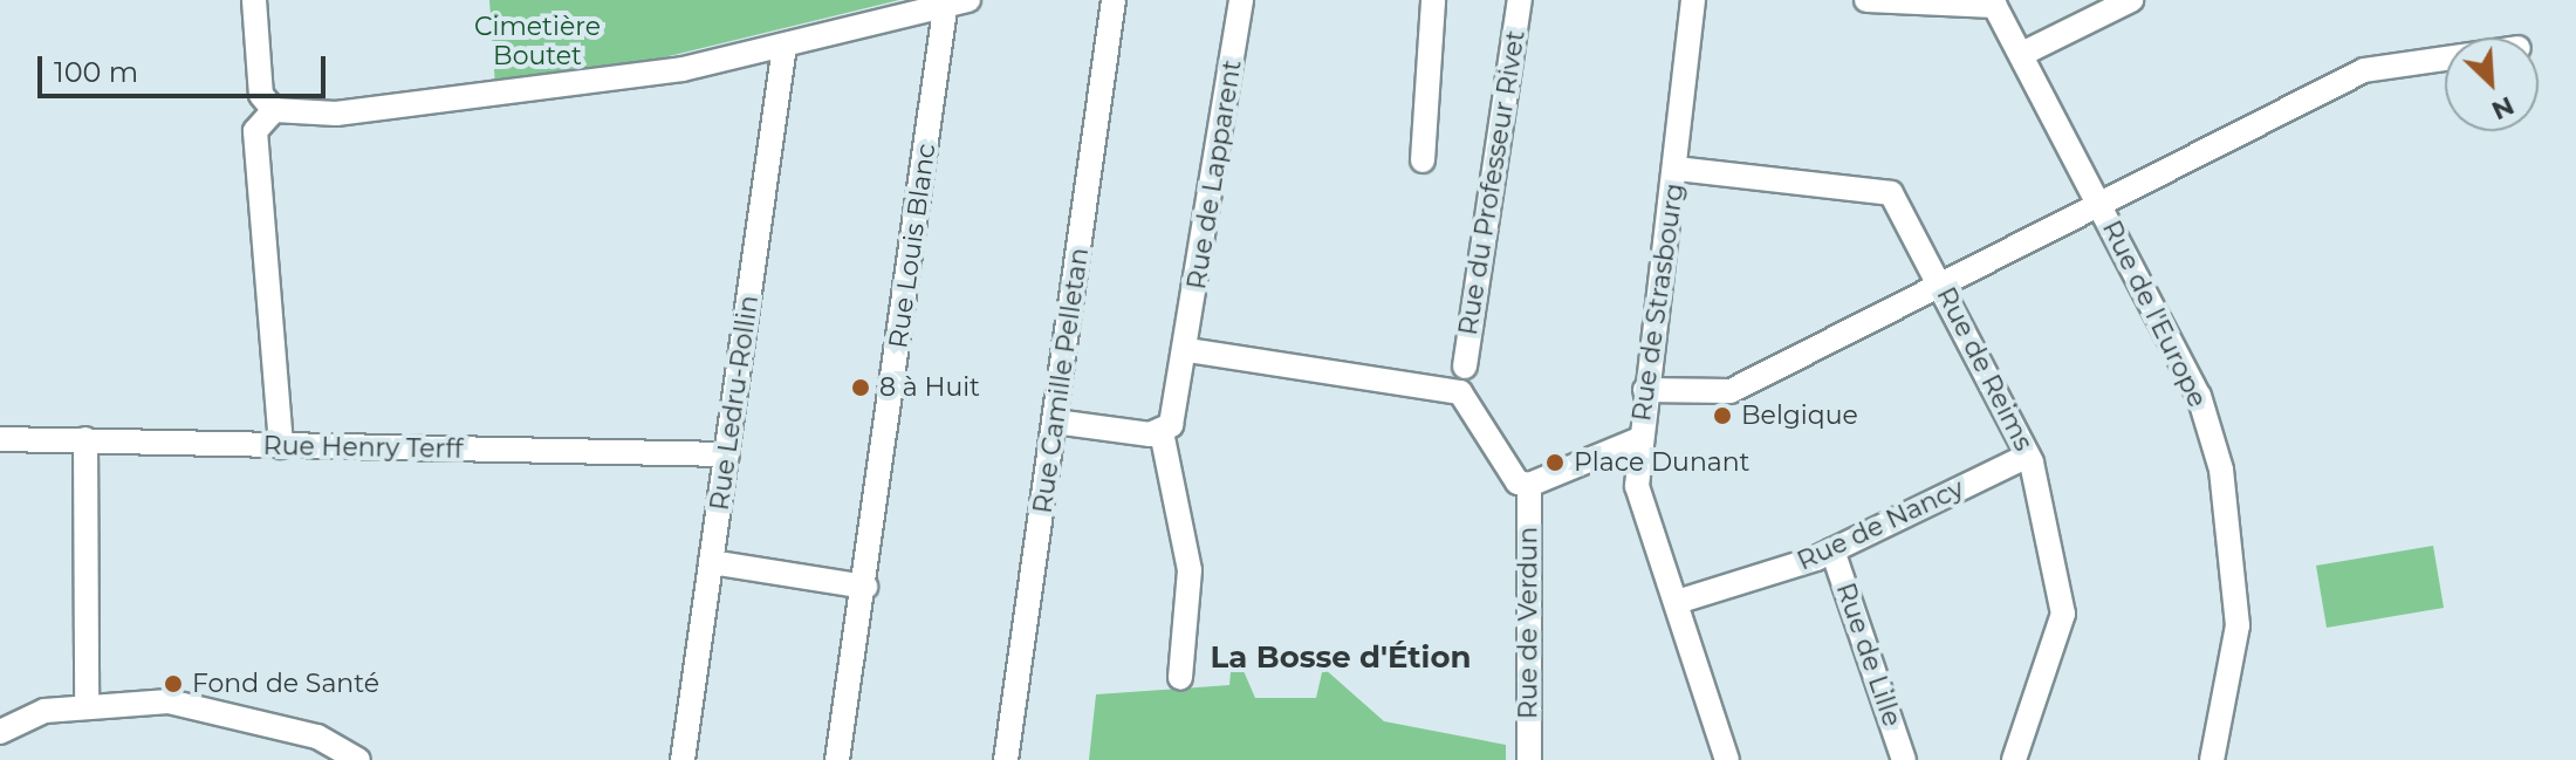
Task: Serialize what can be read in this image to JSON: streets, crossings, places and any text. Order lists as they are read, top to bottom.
{
  "streets": {
    "street": [
      "Rue de Lapparent",
      "Rue du Professeur Rivet",
      "Rue Louis Blanc",
      "Rue de Strasbourg",
      "Rue de l'Europe",
      "Rue de Reims",
      "Rue Camille Pelletan",
      "Rue Ledru-Rollin",
      "Rue Henry Terff",
      "Rue de Nancy",
      "Rue de Verdun",
      "Rue de Lille"
    ]
  },
  "crossings": [
    ["Rue de Strasbourg", "Rue de Reims"],
    ["Rue de Strasbourg", "Rue de Nancy"],
    ["Rue de Reims", "Rue de Nancy"],
    ["Rue Ledru-Rollin", "Rue Henry Terff"],
    ["Rue de Nancy", "Rue de Lille"]
  ],
  "districts": ["La Bosse d'Étion"],
  "parks": ["Cimetière Boutet"],
  "places": [
    "8 à Huit",
    "Belgique",
    "Place Dunant",
    "Fond de Santé"
  ],
  "scale_bar": "100 m",
  "north": "bottom right"
}
